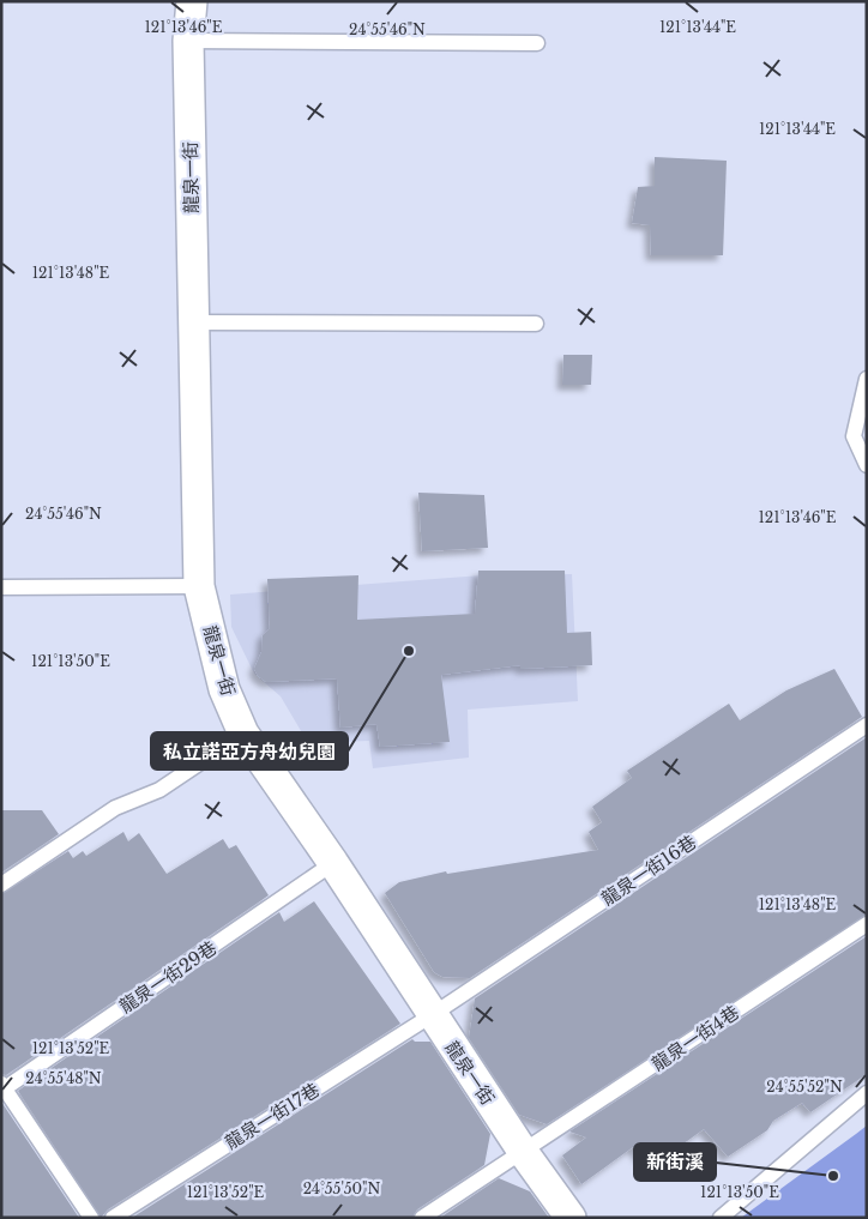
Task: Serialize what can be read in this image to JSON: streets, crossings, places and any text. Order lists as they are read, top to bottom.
{
  "streets": {
    "street": ["龍泉一街"],
    "lane": [
      "龍泉一街16巷",
      "龍泉一街29巷",
      "龍泉一街4巷",
      "龍泉一街17巷"
    ]
  },
  "crossings": [
    ["龍泉一街", "龍泉一街16巷"],
    ["龍泉一街", "龍泉一街29巷"],
    ["龍泉一街", "龍泉一街4巷"],
    ["龍泉一街", "龍泉一街17巷"],
    ["龍泉一街16巷", "龍泉一街17巷"]
  ],
  "places": ["私立諾亞方舟幼兒園", "新街溪"],
  "coordinates": [
    "121°13'46\"E",
    "121°13'44\"E",
    "24°55'46\"N",
    "121°13'48\"E",
    "121°13'50\"E",
    "121°13'52\"E",
    "24°55'48\"N",
    "24°55'52\"N",
    "24°55'50\"N"
  ]
}
